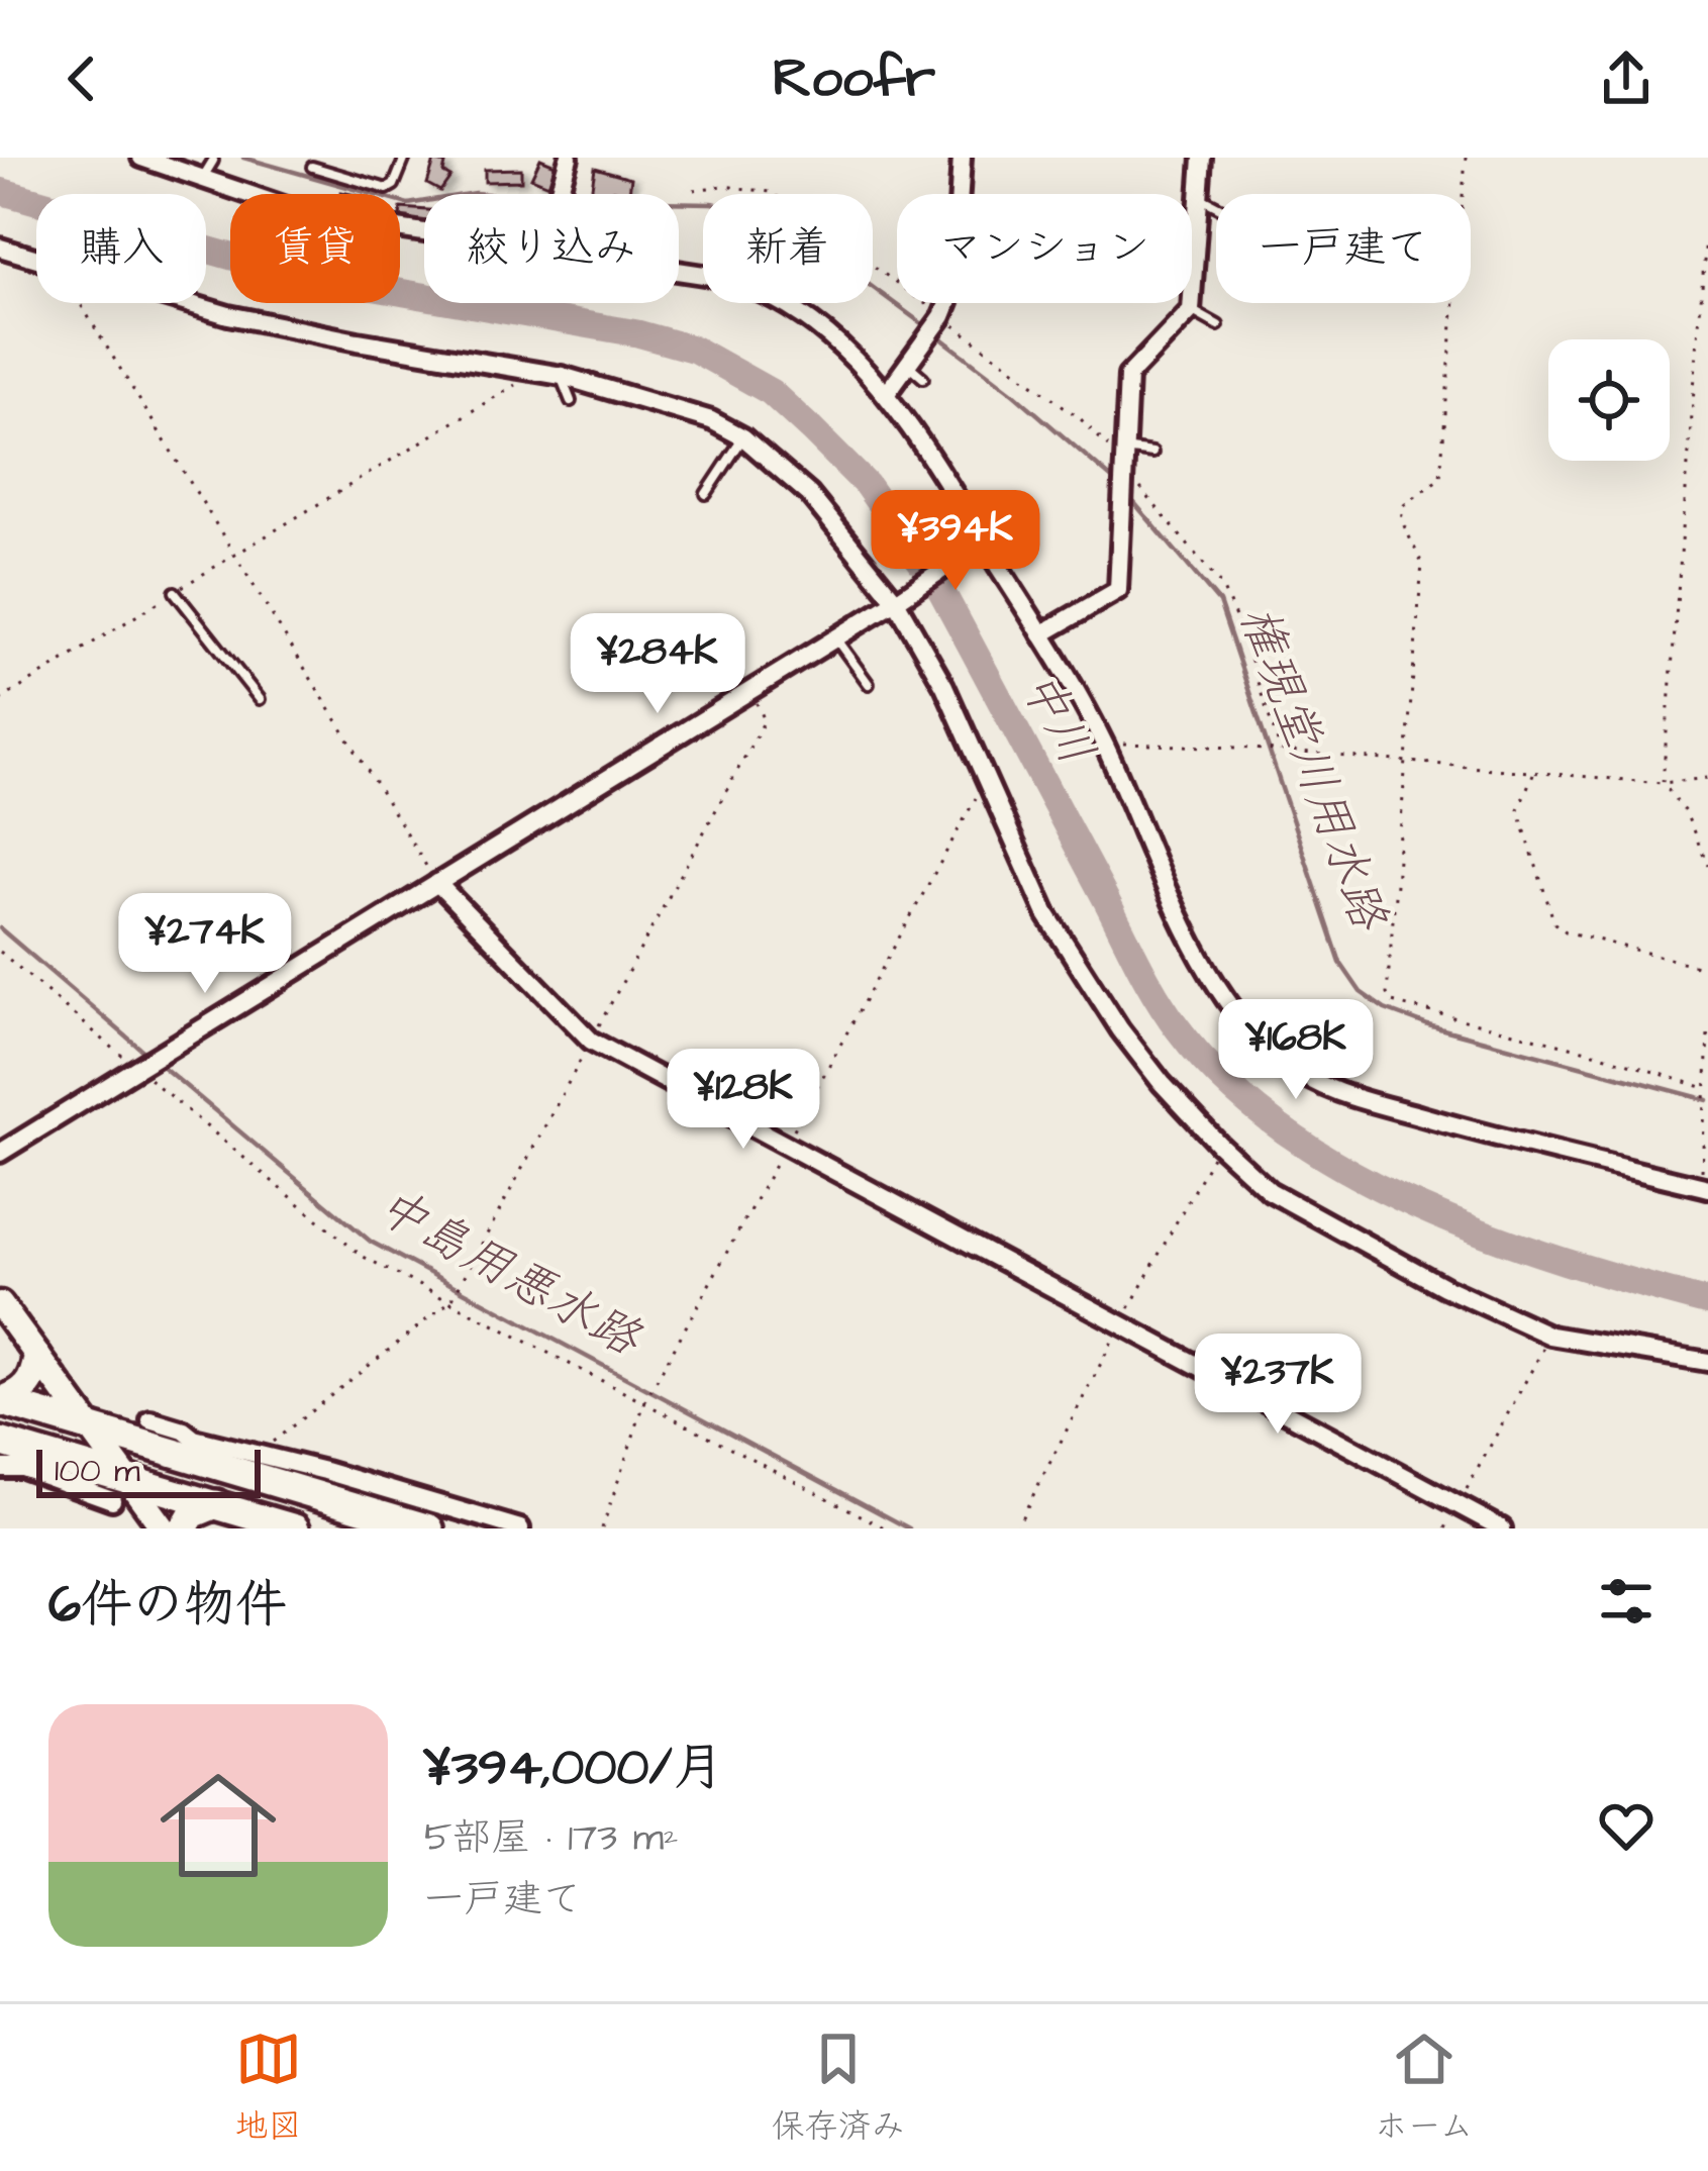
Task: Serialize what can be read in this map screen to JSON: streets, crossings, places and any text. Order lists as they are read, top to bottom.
{
  "water": ["中川", "権現堂川用水路", "中島用悪水路"],
  "scale_bar": "100 m",
  "page": {
    "header": "Roofr",
    "chip": [
      "購入",
      "賃貸",
      "絞り込み",
      "新着",
      "マンション",
      "一戸建て"
    ],
    "price": [
      "¥394K",
      "¥284K",
      "¥274K",
      "¥168K",
      "¥128K",
      "¥237K"
    ],
    "scale": "100 m",
    "heading": "6件の物件",
    "list": [
      {
        "name": "¥394,000/月",
        "note": "5部屋 · 173 m² · 一戸建て"
      }
    ],
    "tabs": ["地図", "保存済み", "ホーム"]
  }
}
